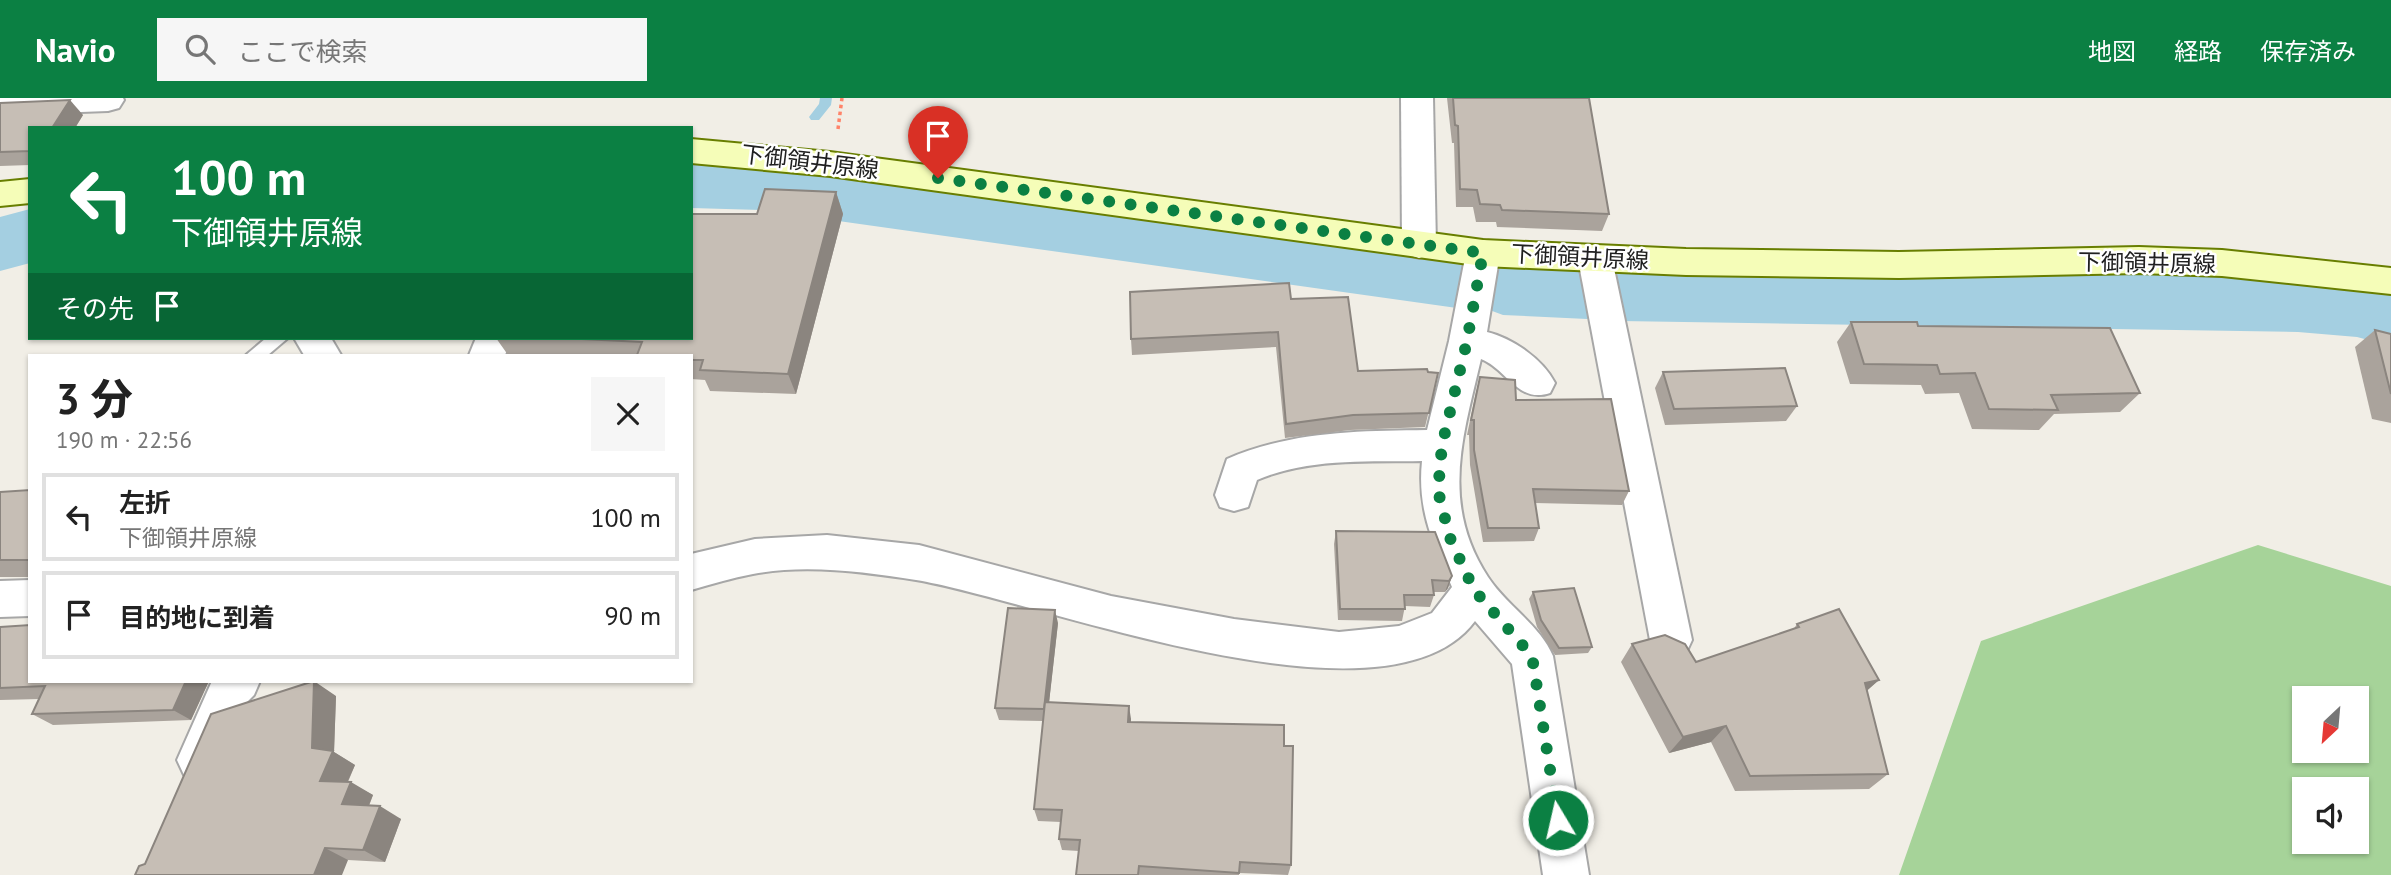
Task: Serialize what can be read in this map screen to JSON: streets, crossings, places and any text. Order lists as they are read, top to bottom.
{
  "streets": {
    "main road": ["下御領井原線"]
  },
  "north": "bottom left",
  "page": {
    "header": "Navio",
    "search": "ここで検索",
    "nav": ["地図", "経路", "保存済み"],
    "turn": ["100 m", "下御領井原線"],
    "then": "その先",
    "heading": ["3 分", "190 m · 22:56"],
    "list": [
      {
        "name": "左折",
        "note": "下御領井原線",
        "value": "100 m"
      },
      {
        "name": "目的地に到着",
        "value": "90 m"
      }
    ]
  }
}
